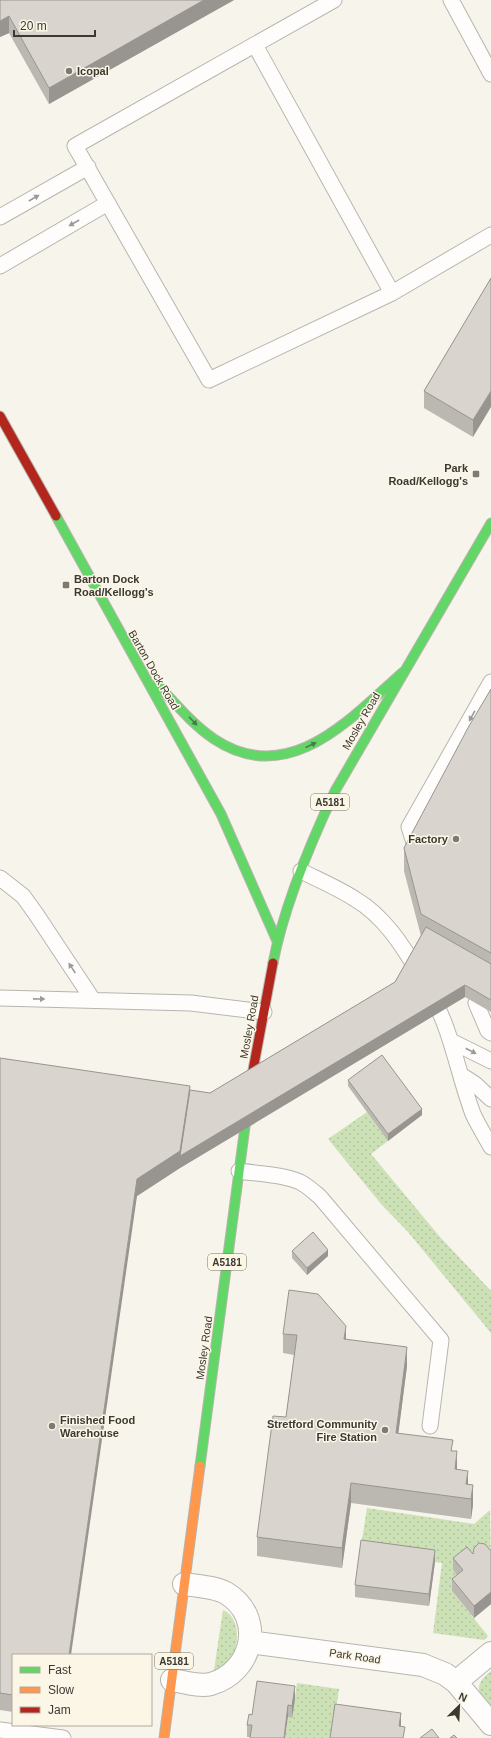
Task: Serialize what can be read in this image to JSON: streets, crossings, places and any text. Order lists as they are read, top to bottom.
{
  "streets": {
    "main road": ["Barton Dock Road", "Mosley Road", "A5181"],
    "street": ["Park Road"]
  },
  "crossings": [
    ["Barton Dock Road", "Mosley Road"],
    ["Mosley Road", "A5181"]
  ],
  "places": {
    "other": [
      "Icopal",
      "Factory",
      "Finished Food Warehouse",
      "Stretford Community Fire Station"
    ],
    "transit": ["Park Road/Kellogg's", "Barton Dock Road/Kellogg's"]
  },
  "legend": ["Fast", "Slow", "Jam"],
  "scale_bar": "20 m",
  "north": "top right"
}
